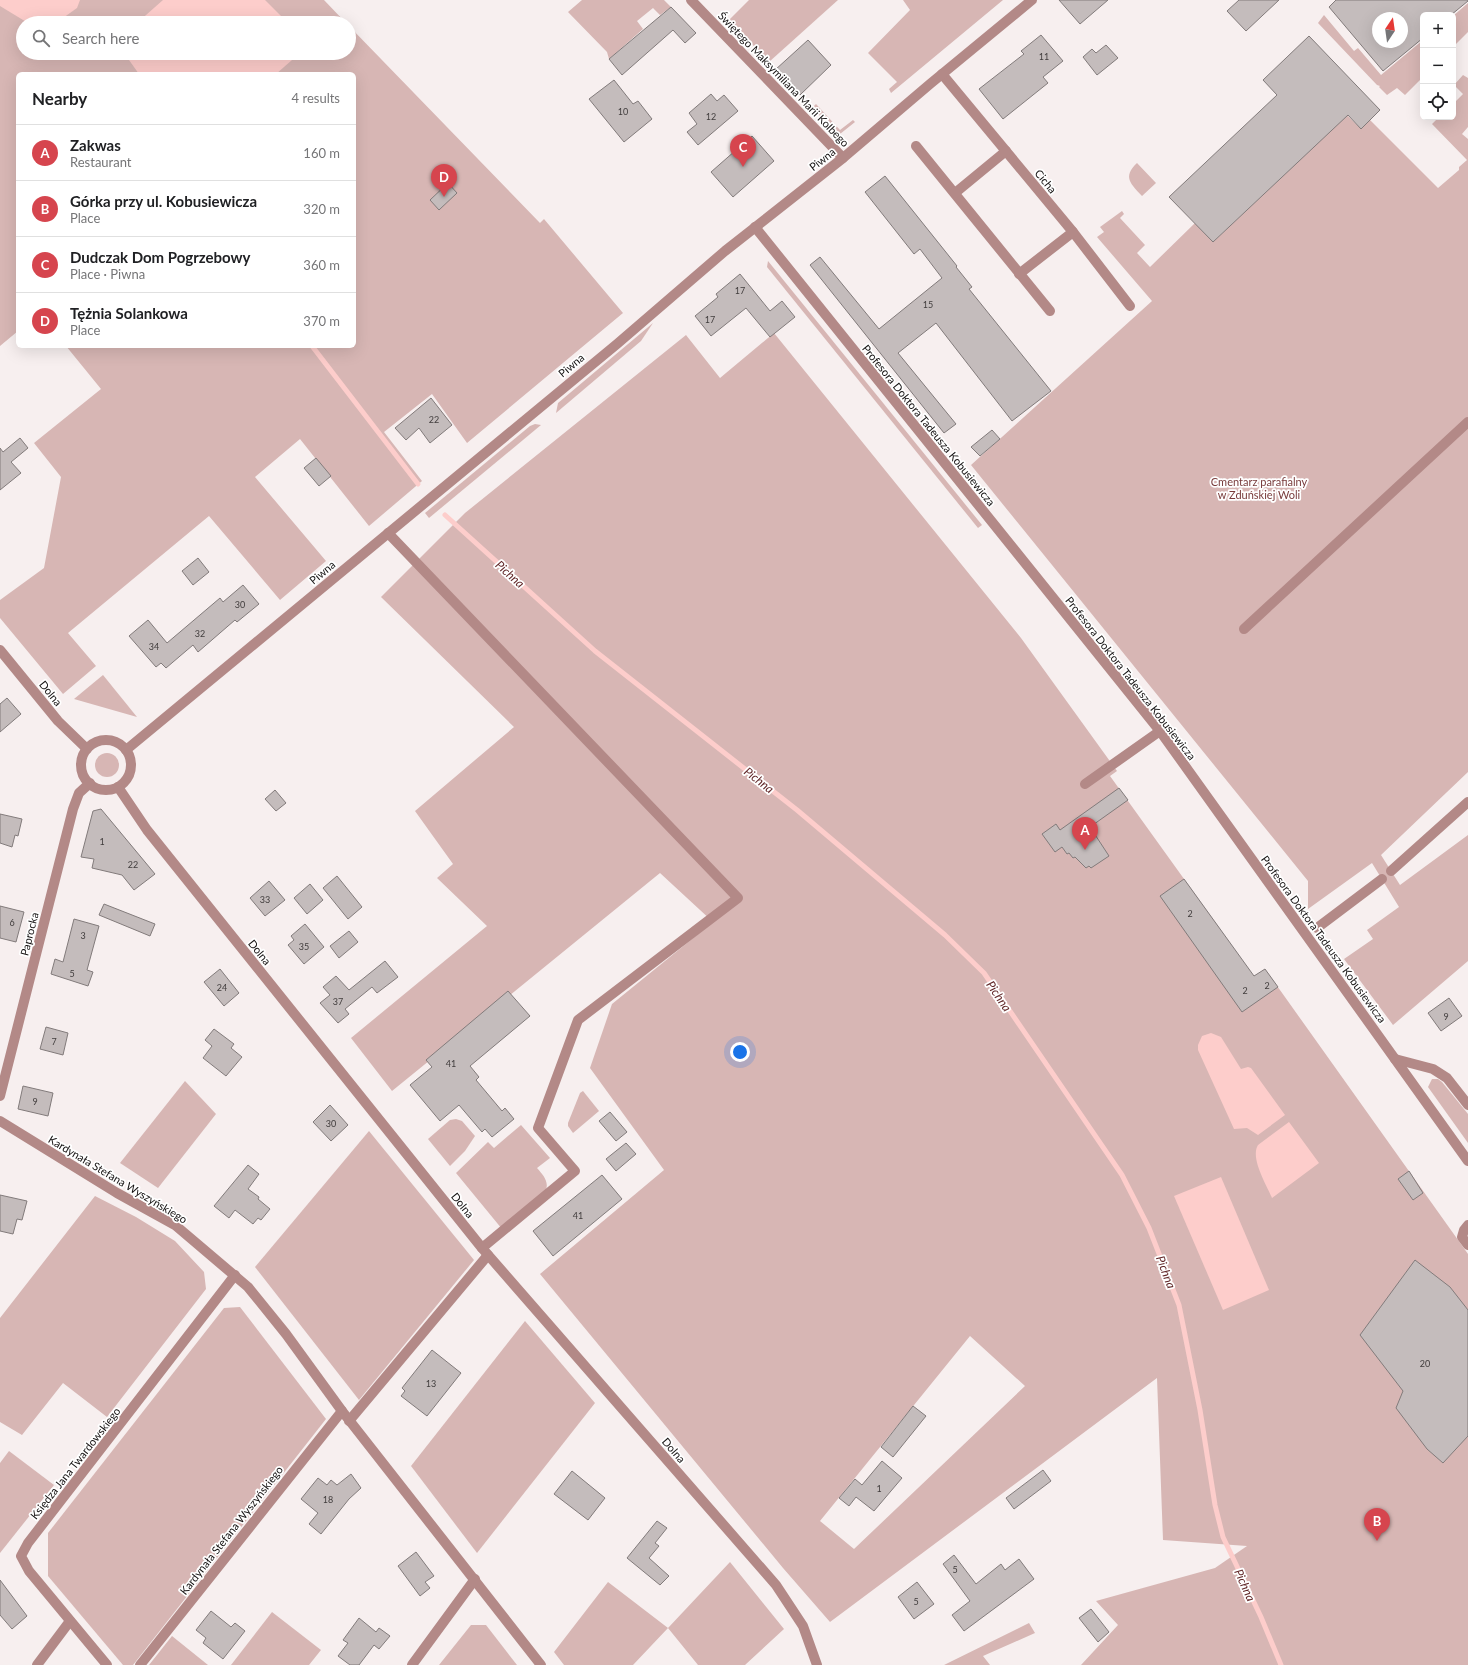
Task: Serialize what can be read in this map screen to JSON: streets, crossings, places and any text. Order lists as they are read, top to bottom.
{
  "streets": {
    "street": [
      "Świętego Maksymiliana Marii Kolbego",
      "Piwna",
      "Cicha",
      "Profesora Doktora Tadeusza Kobusiewicza",
      "Dolna",
      "Paprocka",
      "Kardynała Stefana Wyszyńskiego",
      "Księdza Jana Twardowskiego"
    ]
  },
  "crossings": [
    ["Świętego Maksymiliana Marii Kolbego", "Piwna"],
    ["Piwna", "Cicha"],
    ["Piwna", "Profesora Doktora Tadeusza Kobusiewicza"],
    ["Piwna", "Dolna"],
    ["Piwna", "Paprocka"],
    ["Dolna", "Paprocka"],
    ["Kardynała Stefana Wyszyńskiego", "Księdza Jana Twardowskiego"]
  ],
  "water": ["Pichna"],
  "parks": ["Cmentarz parafialny w Zduńskiej Woli"],
  "house_numbers": [
    "11",
    "10",
    "12",
    "17",
    "15",
    "17",
    "22",
    "30",
    "32",
    "34",
    "1",
    "22",
    "33",
    "2",
    "6",
    "3",
    "35",
    "5",
    "2",
    "24",
    "2",
    "37",
    "9",
    "7",
    "41",
    "9",
    "30",
    "41",
    "20",
    "13",
    "1",
    "18",
    "5",
    "5"
  ],
  "north": "top",
  "page": {
    "map_buttons": ["+", "−"],
    "search": "Search here",
    "heading": ["Nearby", "4 results"],
    "list": [
      {
        "mark": "A",
        "name": "Zakwas",
        "note": "Restaurant",
        "value": "160 m"
      },
      {
        "mark": "B",
        "name": "Górka przy ul. Kobusiewicza",
        "note": "Place",
        "value": "320 m"
      },
      {
        "mark": "C",
        "name": "Dudczak Dom Pogrzebowy",
        "note": "Place · Piwna",
        "value": "360 m"
      },
      {
        "mark": "D",
        "name": "Tężnia Solankowa",
        "note": "Place",
        "value": "370 m"
      }
    ],
    "pins": [
      "C",
      "D",
      "A",
      "B"
    ]
  }
}
